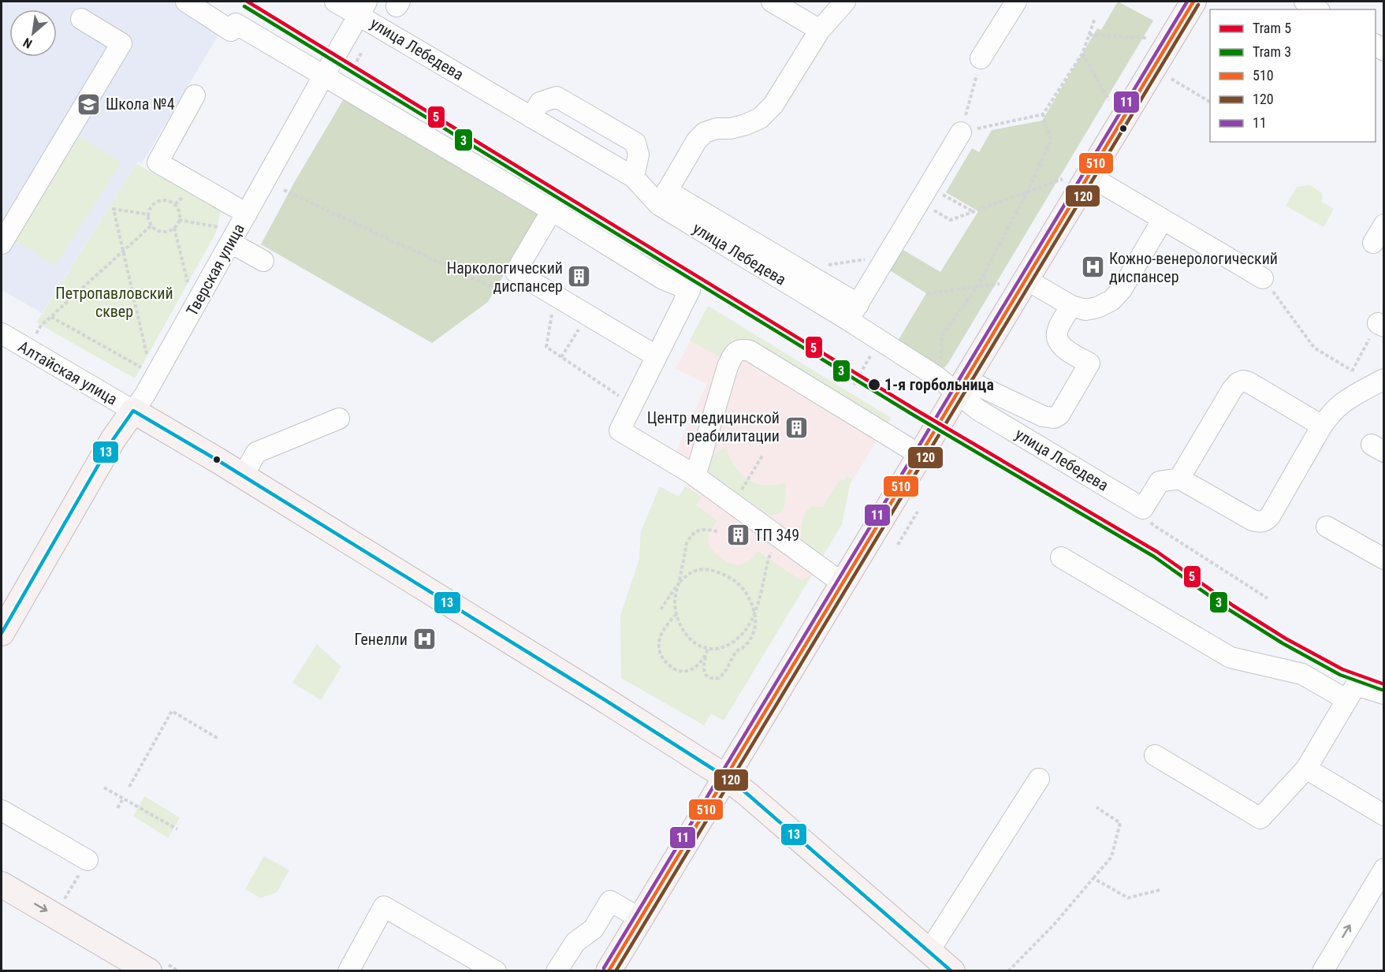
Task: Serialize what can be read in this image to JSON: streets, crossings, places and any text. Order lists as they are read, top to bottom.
{
  "streets": {
    "main road": ["Тверская улица", "Алтайская улица"],
    "street": ["улица Лебедева"]
  },
  "crossings": [
    ["улица Лебедева", "Тверская улица"],
    ["Тверская улица", "Алтайская улица"]
  ],
  "parks": ["Петропавловский сквер"],
  "places": {
    "school or university": ["Школа №4"],
    "hospital": ["Кожно-венерологический диспансер", "Генелли"],
    "building": ["Наркологический диспансер", "Центр медицинской реабилитации", "ТП 349"],
    "other": ["1-я горбольница"]
  },
  "lines": [
    "tram line 5",
    "transit line 510",
    "transit line 11",
    "transit line 120",
    "tram line 3",
    "transit line 13"
  ],
  "legend": [
    "Tram 5",
    "Tram 3",
    "510",
    "120",
    "11"
  ],
  "north": "bottom left"
}
